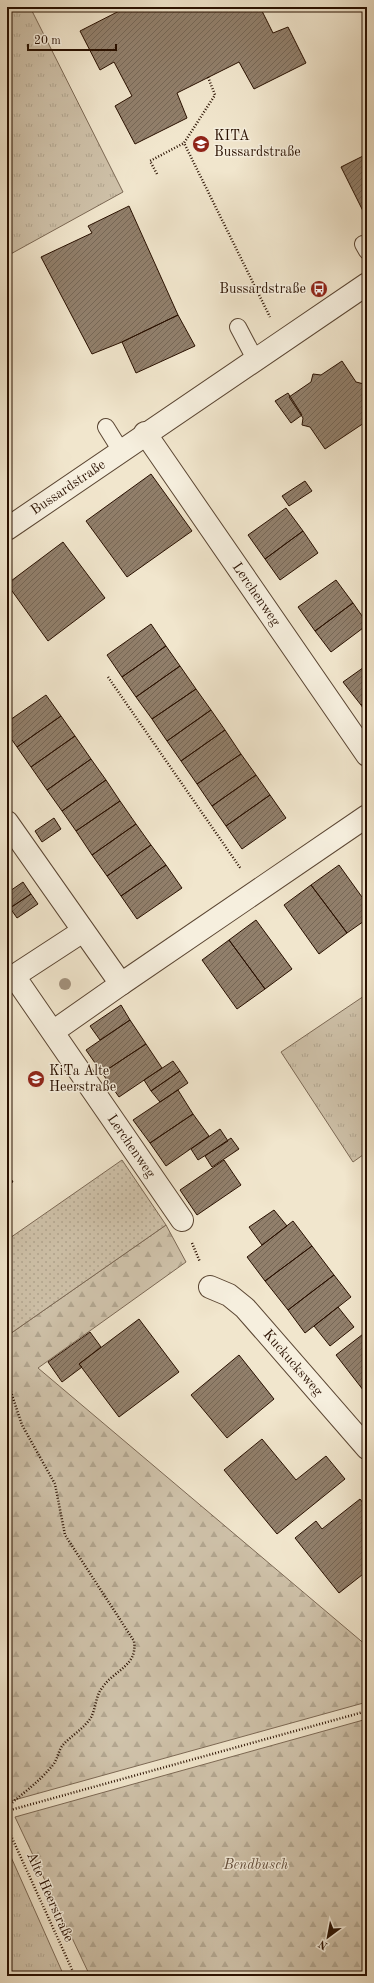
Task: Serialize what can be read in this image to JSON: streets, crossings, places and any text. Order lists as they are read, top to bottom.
{
  "streets": {
    "street": ["Bussardstraße", "Lerchenweg", "Kuckucksweg"],
    "path": ["Alte Heerstraße"]
  },
  "crossings": [
    ["Bussardstraße", "Lerchenweg"]
  ],
  "parks": ["Bendbusch"],
  "places": {
    "school or university": ["KITA Bussardstraße", "KiTa Alte Heerstraße"],
    "bus stop": ["Bussardstraße"]
  },
  "scale_bar": "20 m",
  "north": "bottom left"
}
